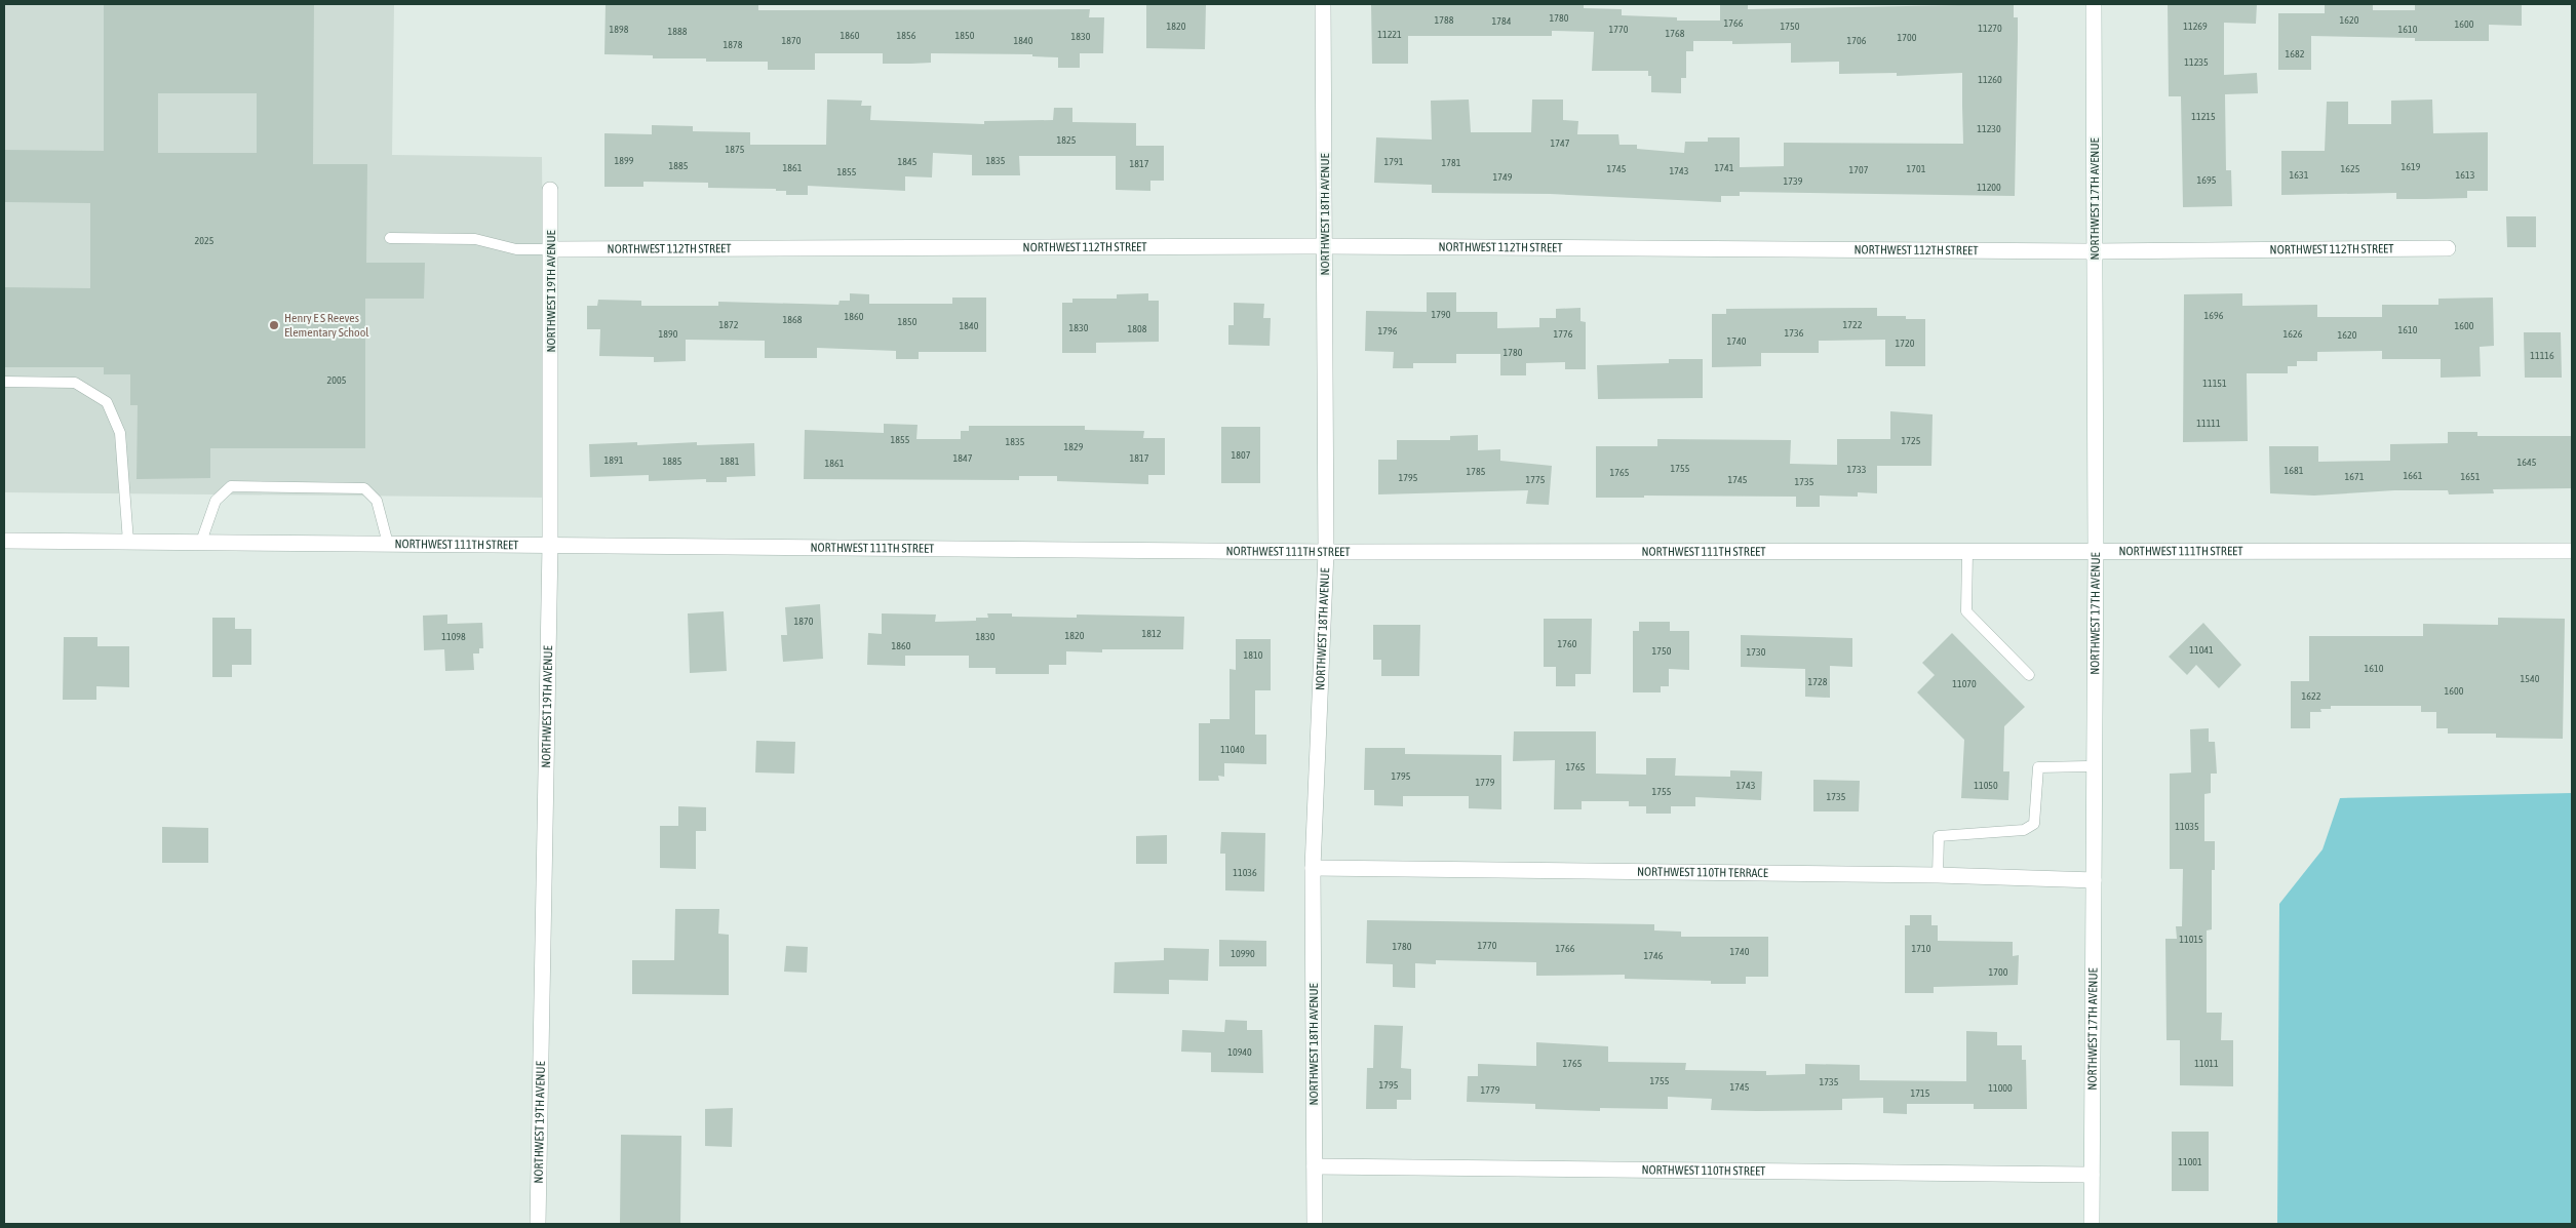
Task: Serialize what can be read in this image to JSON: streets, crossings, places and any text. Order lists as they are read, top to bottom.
{
  "streets": {
    "street": [
      "NORTHWEST 17TH AVENUE",
      "NORTHWEST 18TH AVENUE",
      "NORTHWEST 112TH STREET",
      "NORTHWEST 19TH AVENUE",
      "NORTHWEST 111TH STREET",
      "NORTHWEST 110TH TERRACE",
      "NORTHWEST 110TH STREET"
    ]
  },
  "crossings": [
    ["NORTHWEST 17TH AVENUE", "NORTHWEST 112TH STREET"],
    ["NORTHWEST 17TH AVENUE", "NORTHWEST 111TH STREET"],
    ["NORTHWEST 17TH AVENUE", "NORTHWEST 110TH TERRACE"],
    ["NORTHWEST 17TH AVENUE", "NORTHWEST 110TH STREET"],
    ["NORTHWEST 18TH AVENUE", "NORTHWEST 112TH STREET"],
    ["NORTHWEST 18TH AVENUE", "NORTHWEST 111TH STREET"],
    ["NORTHWEST 18TH AVENUE", "NORTHWEST 110TH TERRACE"],
    ["NORTHWEST 18TH AVENUE", "NORTHWEST 110TH STREET"],
    ["NORTHWEST 112TH STREET", "NORTHWEST 19TH AVENUE"],
    ["NORTHWEST 19TH AVENUE", "NORTHWEST 111TH STREET"]
  ],
  "places": ["Henry E S Reeves Elementary School"],
  "house_numbers": [
    "1780",
    "1788",
    "1620",
    "1784",
    "1766",
    "1600",
    "1820",
    "1750",
    "11269",
    "11270",
    "1898",
    "1770",
    "1610",
    "1888",
    "1768",
    "11221",
    "1860",
    "1856",
    "1850",
    "1830",
    "1700",
    "1870",
    "1840",
    "1706",
    "1878",
    "1682",
    "11235",
    "11260",
    "11215",
    "11230",
    "1825",
    "1747",
    "1875",
    "1899",
    "1835",
    "1845",
    "1791",
    "1781",
    "1817",
    "1885",
    "1619",
    "1861",
    "1741",
    "1745",
    "1701",
    "1625",
    "1707",
    "1743",
    "1855",
    "1631",
    "1613",
    "1749",
    "1695",
    "1739",
    "11200",
    "2025",
    "1790",
    "1696",
    "1860",
    "1868",
    "1850",
    "1872",
    "1722",
    "1840",
    "1600",
    "1830",
    "1808",
    "1610",
    "1796",
    "1736",
    "1890",
    "1776",
    "1626",
    "1620",
    "1740",
    "1720",
    "1780",
    "11116",
    "2005",
    "11151",
    "11111",
    "1855",
    "1725",
    "1835",
    "1829",
    "1807",
    "1847",
    "1817",
    "1891",
    "1885",
    "1881",
    "1645",
    "1861",
    "1755",
    "1733",
    "1681",
    "1785",
    "1765",
    "1661",
    "1671",
    "1651",
    "1795",
    "1775",
    "1745",
    "1735",
    "1870",
    "1812",
    "1820",
    "11098",
    "1830",
    "1760",
    "1860",
    "11041",
    "1750",
    "1730",
    "1810",
    "1610",
    "1540",
    "1728",
    "11070",
    "1600",
    "1622",
    "11040",
    "1765",
    "1795",
    "1779",
    "1743",
    "11050",
    "1755",
    "1735",
    "11035",
    "11036",
    "11015",
    "1770",
    "1780",
    "1766",
    "1710",
    "1740",
    "10990",
    "1746",
    "1700",
    "10940",
    "1765",
    "11011",
    "1755",
    "1735",
    "1795",
    "1745",
    "11000",
    "1779",
    "1715",
    "11001"
  ]
}
